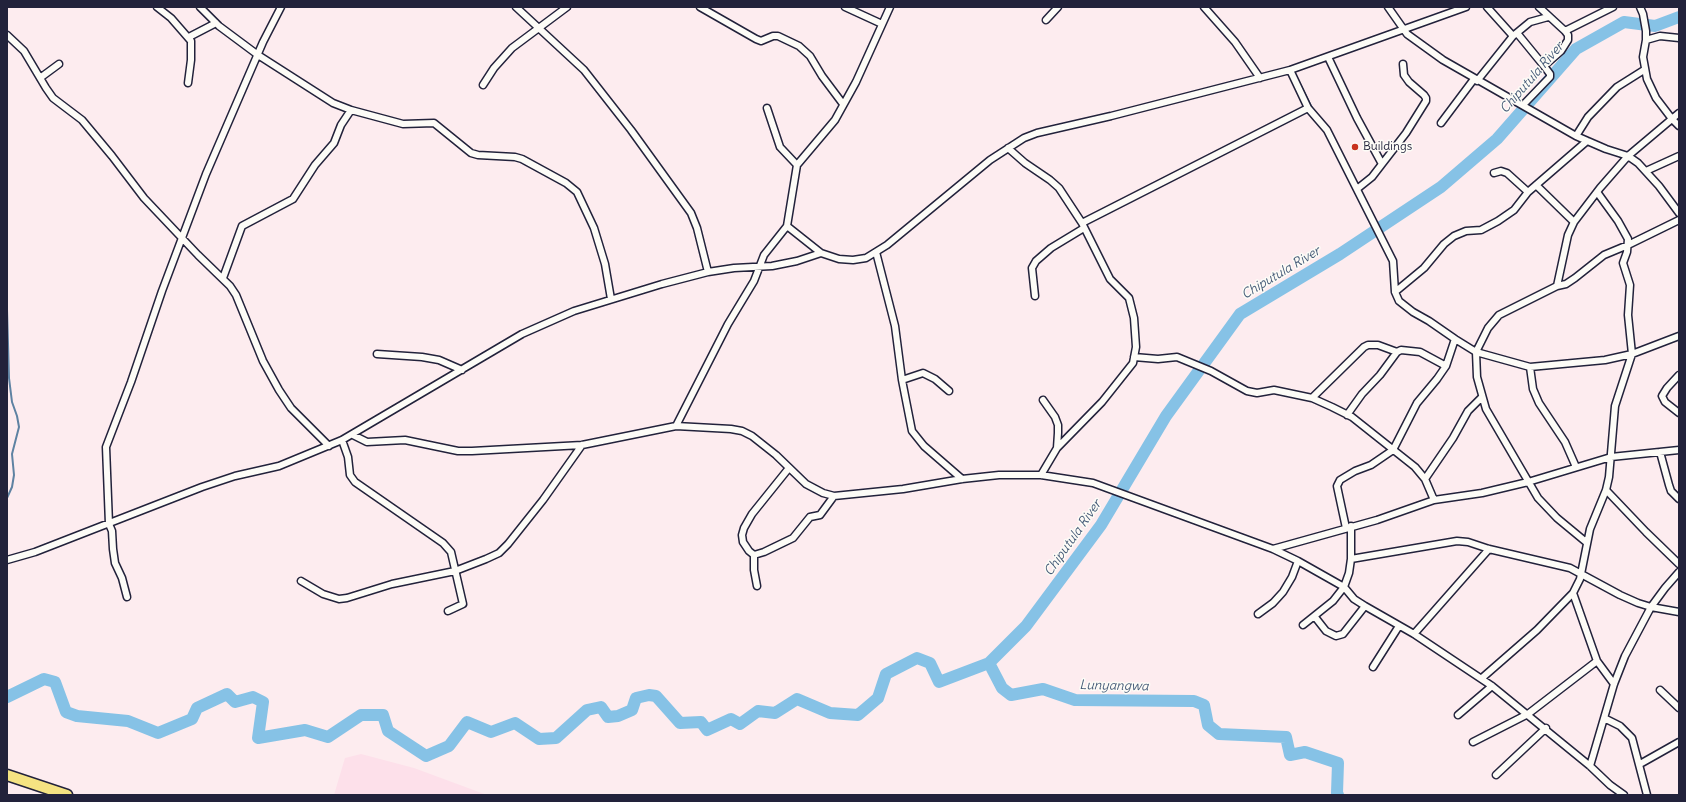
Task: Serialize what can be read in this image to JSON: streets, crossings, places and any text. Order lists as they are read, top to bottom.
{
  "water": ["Chiputula River", "Lunyangwa"],
  "places": ["Buildings"]
}
